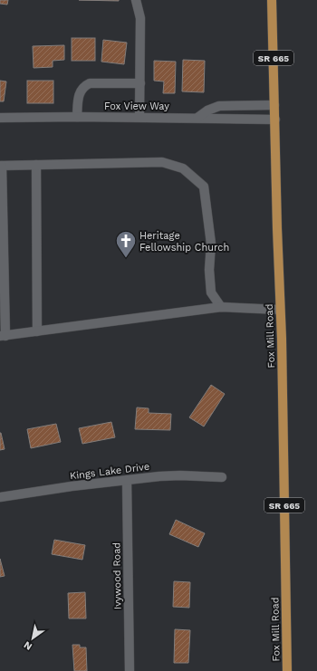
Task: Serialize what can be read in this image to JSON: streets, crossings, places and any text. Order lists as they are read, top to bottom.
{
  "streets": {
    "main road": ["SR 665", "Fox Mill Road"],
    "street": ["Fox View Way", "Kings Lake Drive", "Ivywood Road"]
  },
  "crossings": [
    ["Fox View Way", "Fox Mill Road"],
    ["Kings Lake Drive", "Ivywood Road"]
  ],
  "places": {
    "church": ["Heritage Fellowship Church"]
  },
  "north": "bottom left"
}
